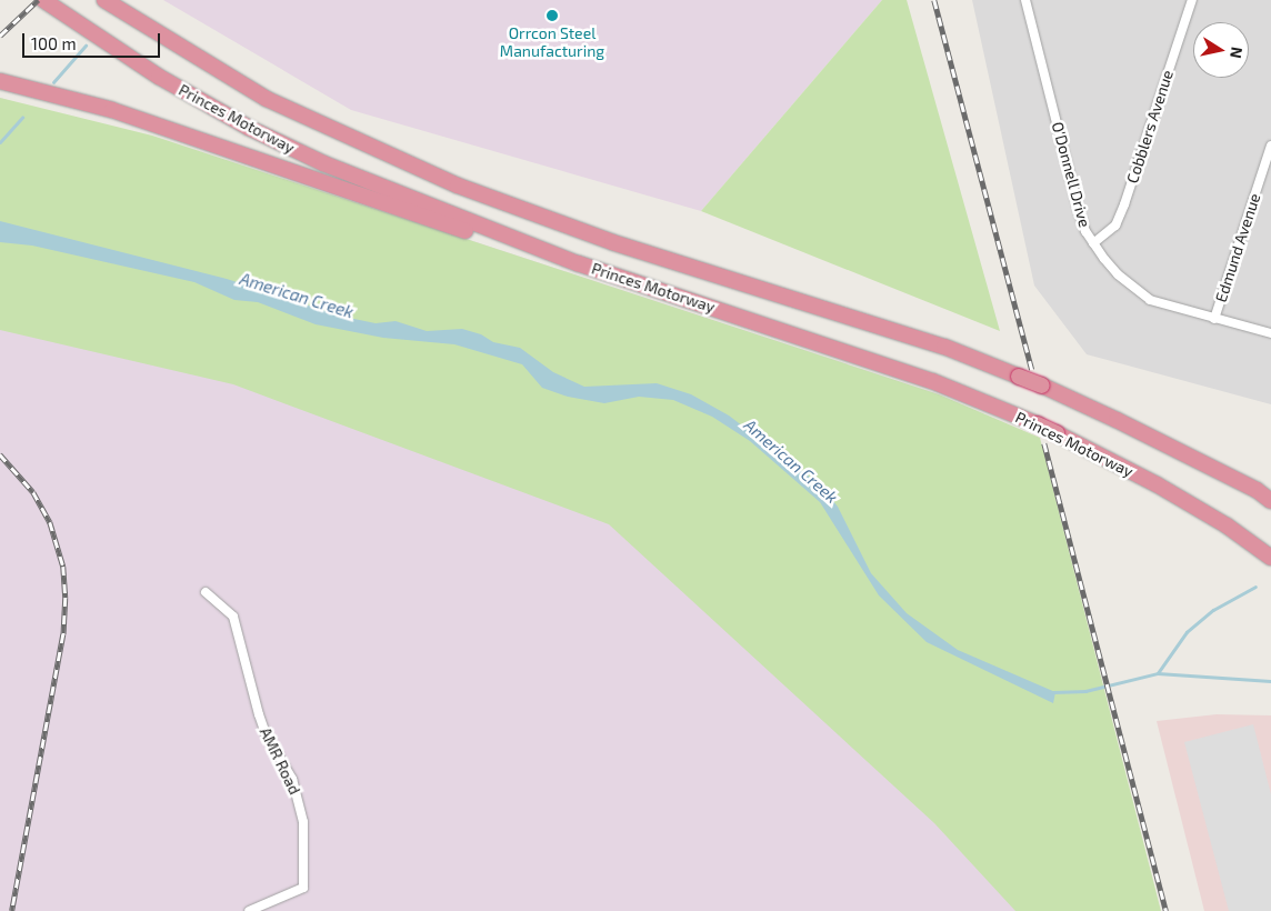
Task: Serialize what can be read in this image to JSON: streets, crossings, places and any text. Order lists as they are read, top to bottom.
{
  "streets": {
    "highway": ["Princes Motorway"],
    "street": [
      "Cobblers Avenue",
      "O'Donnell Drive",
      "Edmund Avenue",
      "AMR Road"
    ]
  },
  "crossings": [
    ["Cobblers Avenue", "O'Donnell Drive"],
    ["O'Donnell Drive", "Edmund Avenue"]
  ],
  "water": ["American Creek"],
  "places": ["Orrcon Steel Manufacturing"],
  "scale_bar": "100 m",
  "north": "right"
}
